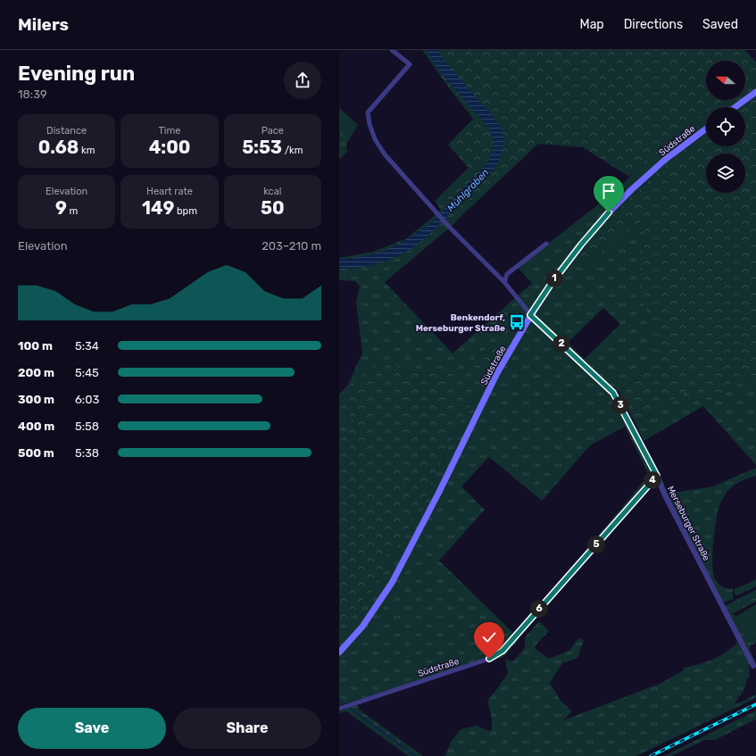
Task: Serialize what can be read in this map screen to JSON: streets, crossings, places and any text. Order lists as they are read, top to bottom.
{
  "streets": {
    "main road": ["Südstraße"],
    "street": ["Merseburger Straße"]
  },
  "crossings": [
    ["Südstraße", "Merseburger Straße"]
  ],
  "water": ["Mühlgraben"],
  "places": {
    "bus stop": ["Benkendorf, Merseburger Straße"]
  },
  "north": "left",
  "page": {
    "header": "Milers",
    "nav": ["Map", "Directions", "Saved"],
    "heading": ["Evening run", "18:39"],
    "stats": [
      ["Distance", "0.68 km"],
      ["Time", "4:00"],
      ["Pace", "5:53 /km"],
      ["Elevation", "9 m"],
      ["Heart rate", "149 bpm"],
      ["kcal", "50"]
    ],
    "chart": ["Elevation", "203–210 m"],
    "pins": [
      "1",
      "2",
      "3",
      "4",
      "5",
      "6"
    ],
    "list": [
      {
        "name": "100 m",
        "note": "5:34"
      },
      {
        "name": "200 m",
        "note": "5:45"
      },
      {
        "name": "300 m",
        "note": "6:03"
      },
      {
        "name": "400 m",
        "note": "5:58"
      },
      {
        "name": "500 m",
        "note": "5:38"
      }
    ],
    "buttons": ["Save", "Share"]
  }
}
